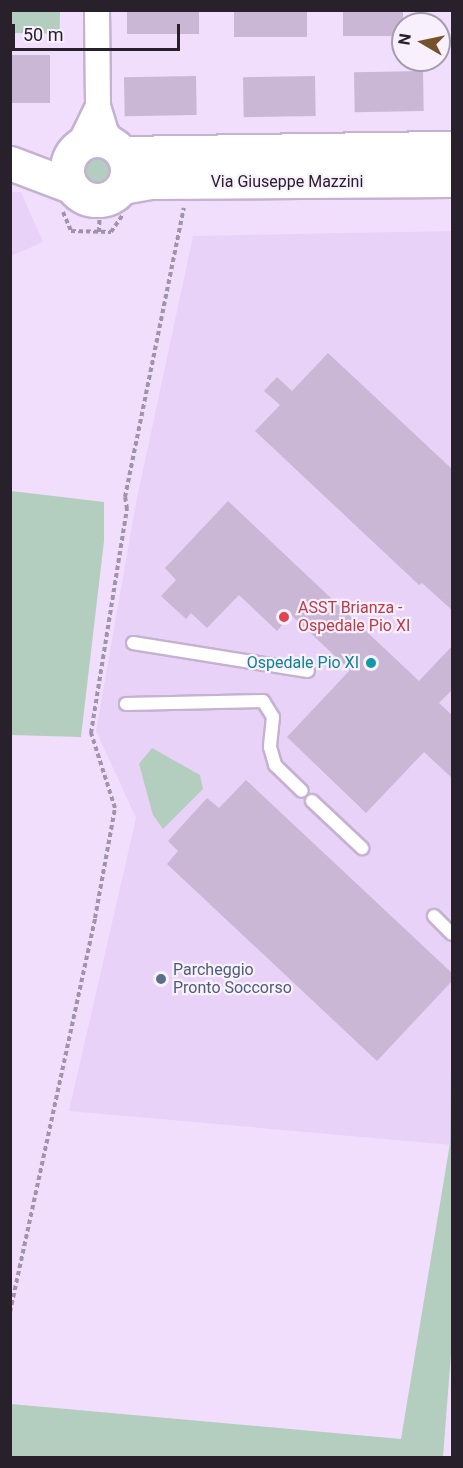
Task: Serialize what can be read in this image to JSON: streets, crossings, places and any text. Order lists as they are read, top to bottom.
{
  "streets": {
    "street": ["Via Giuseppe Mazzini"]
  },
  "places": ["ASST Brianza - Ospedale Pio XI", "Ospedale Pio XI", "Parcheggio Pronto Soccorso"],
  "scale_bar": "50 m",
  "north": "left"
}
